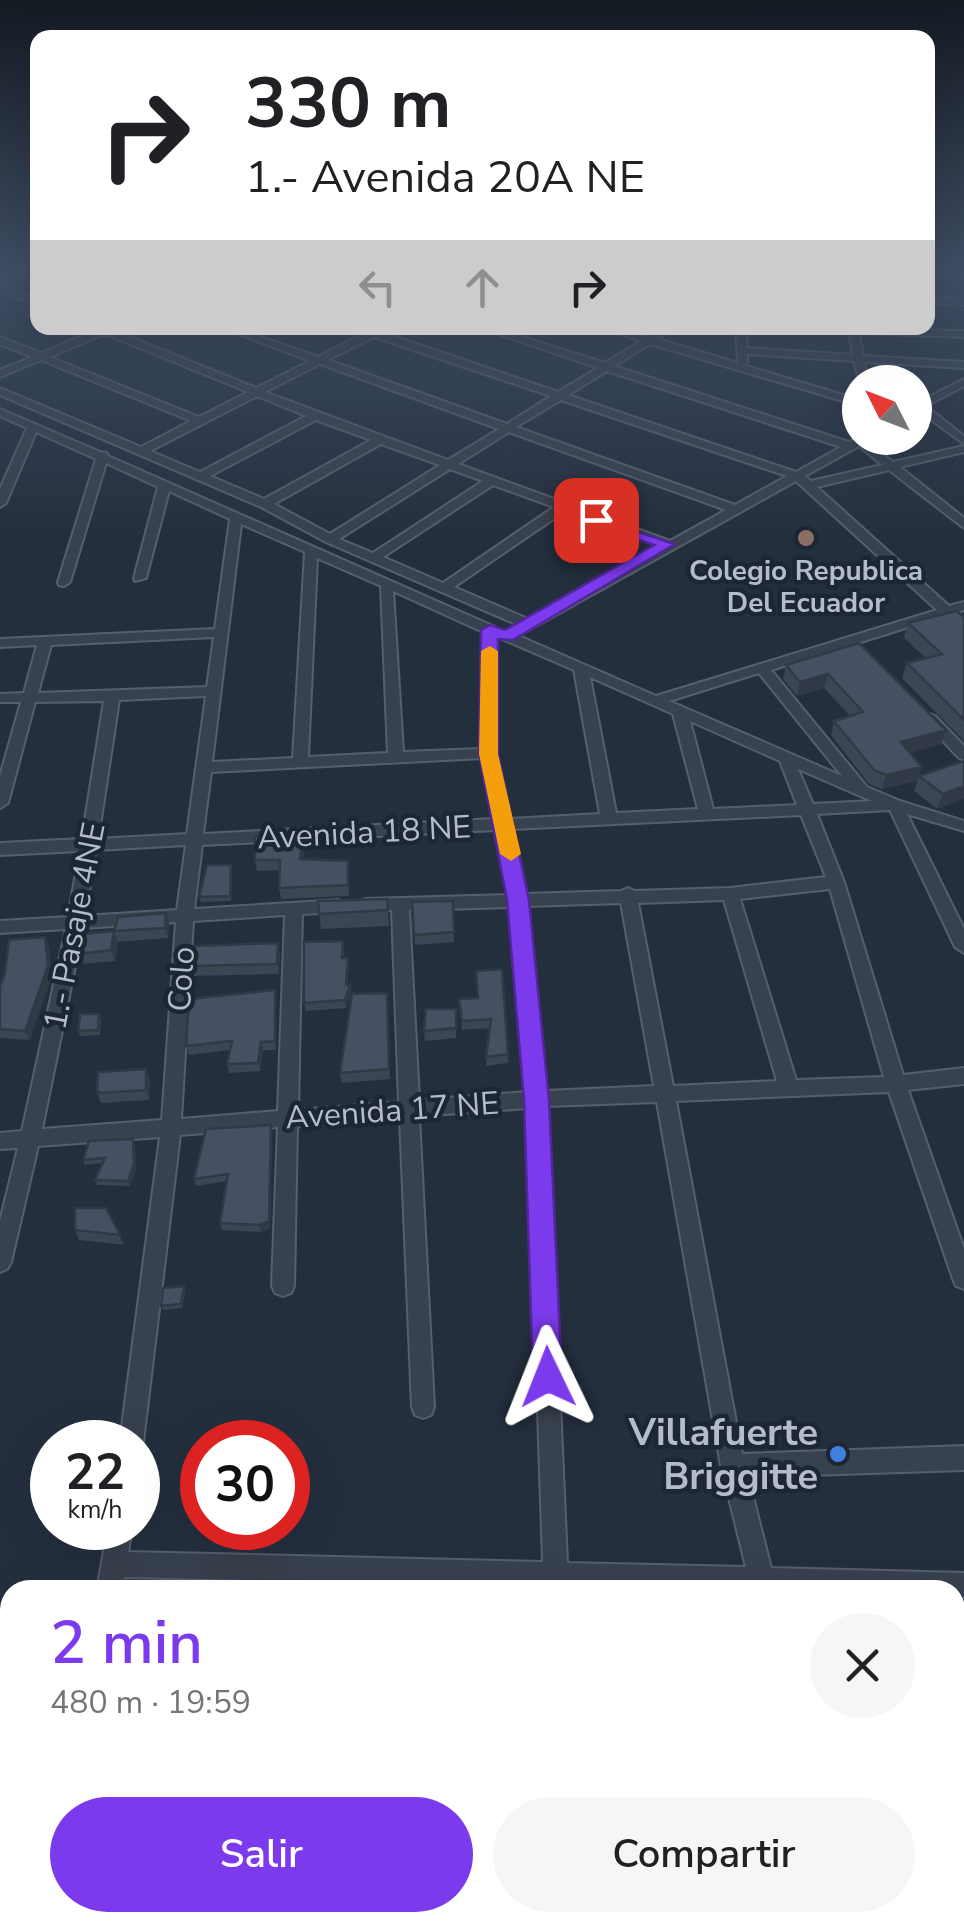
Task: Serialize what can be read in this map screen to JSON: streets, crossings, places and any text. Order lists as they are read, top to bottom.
{
  "streets": {
    "street": [
      "Avenida 18 NE",
      "1.- Pasaje 4NE",
      "Colo",
      "Avenida 17 NE"
    ]
  },
  "crossings": [
    ["Avenida 18 NE", "1.- Pasaje 4NE"],
    ["Avenida 18 NE", "Colo"],
    ["1.- Pasaje 4NE", "Avenida 17 NE"],
    ["Colo", "Avenida 17 NE"]
  ],
  "places": ["Colegio Republica Del Ecuador", "Villafuerte Briggitte"],
  "north": "top left",
  "page": {
    "turn": ["330 m", "1.- Avenida 20A NE"],
    "speed": "22 km/h",
    "limit": "30",
    "heading": ["2 min", "480 m · 19:59"],
    "buttons": ["Salir", "Compartir"]
  }
}
